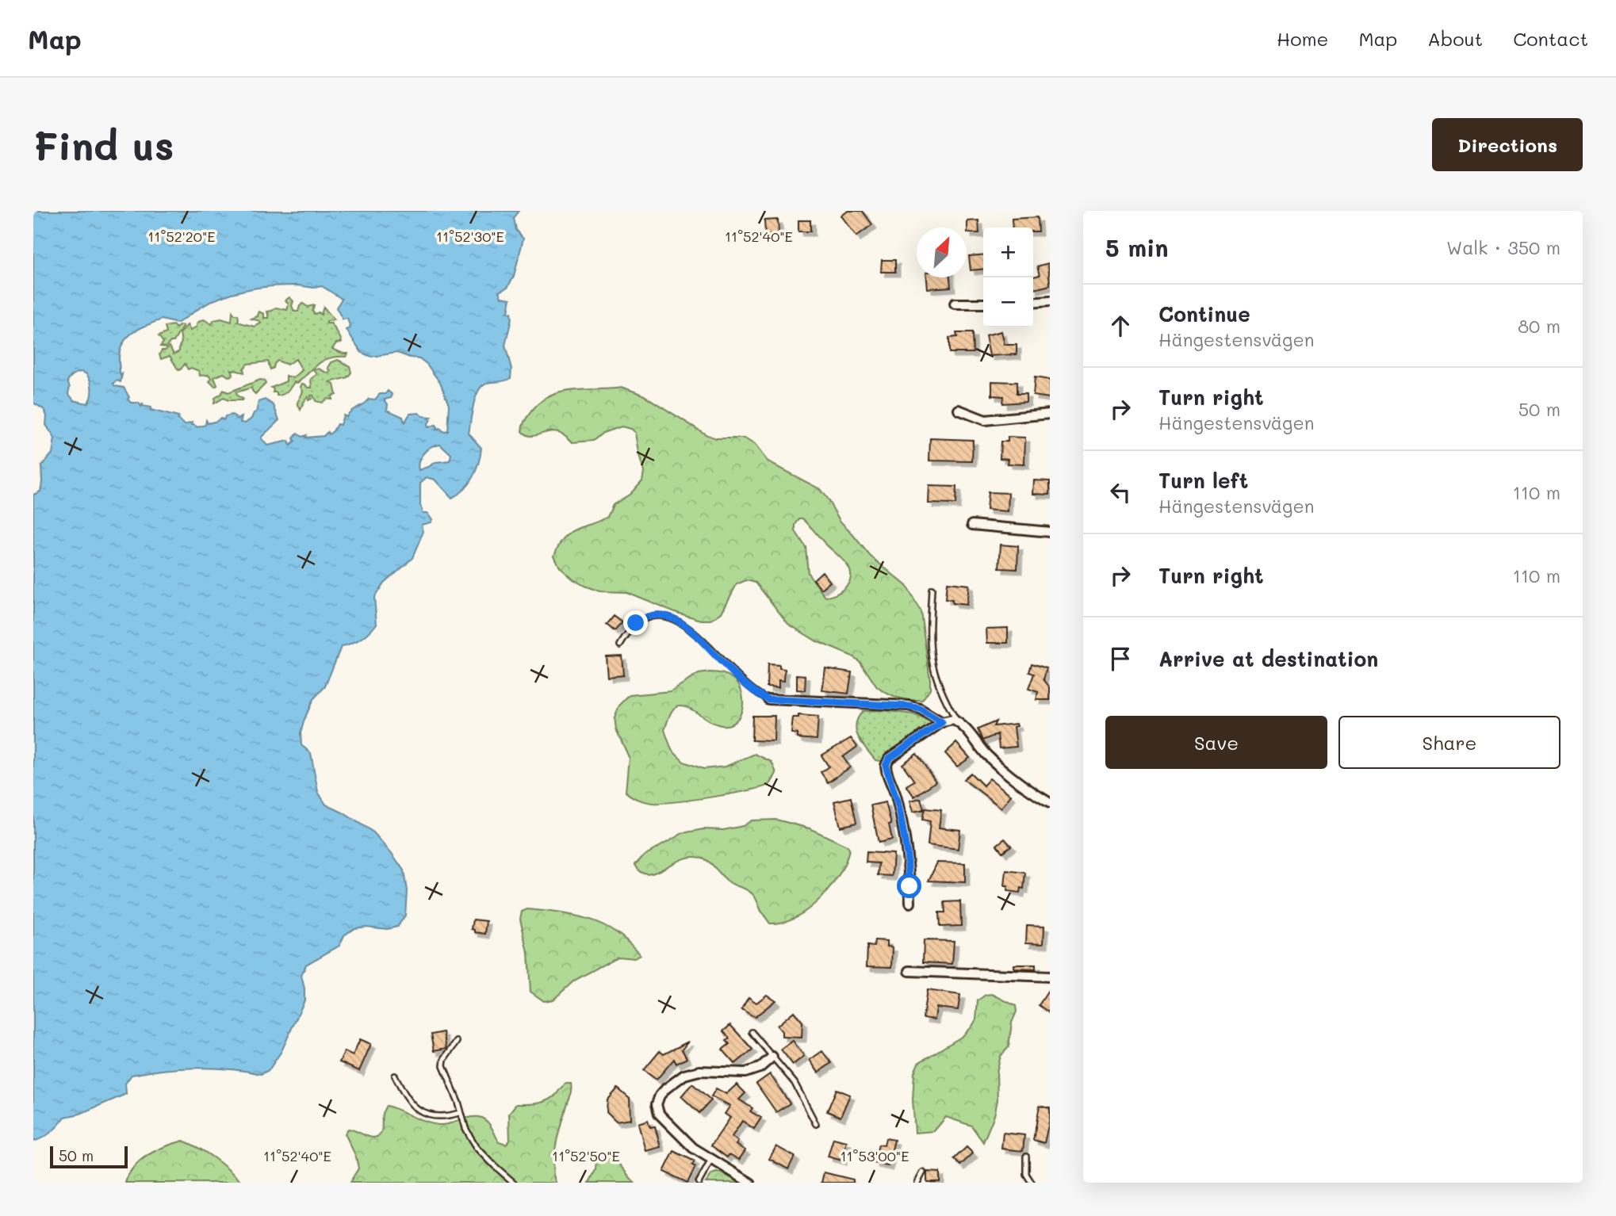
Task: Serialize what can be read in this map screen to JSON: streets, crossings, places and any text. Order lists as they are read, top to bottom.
{
  "scale_bar": "50 m",
  "north": "top right",
  "page": {
    "header": "Map",
    "nav": [
      "Home",
      "Map",
      "About",
      "Contact"
    ],
    "buttons": [
      "Directions",
      ["Save", "Share"]
    ],
    "title": "Find us",
    "heading": ["5 min", "Walk · 350 m"],
    "map_buttons": ["+", "−"],
    "list": [
      ["Continue", "Hängestensvägen", "80 m"],
      ["Turn right", "Hängestensvägen", "50 m"],
      ["Turn left", "Hängestensvägen", "110 m"],
      ["Turn right", "110 m"],
      "Arrive at destination"
    ],
    "scale": "50 m"
  },
  "coordinates": [
    "11°52'20\"E",
    "11°52'30\"E",
    "11°52'40\"E",
    "11°52'50\"E",
    "11°53'00\"E"
  ]
}
